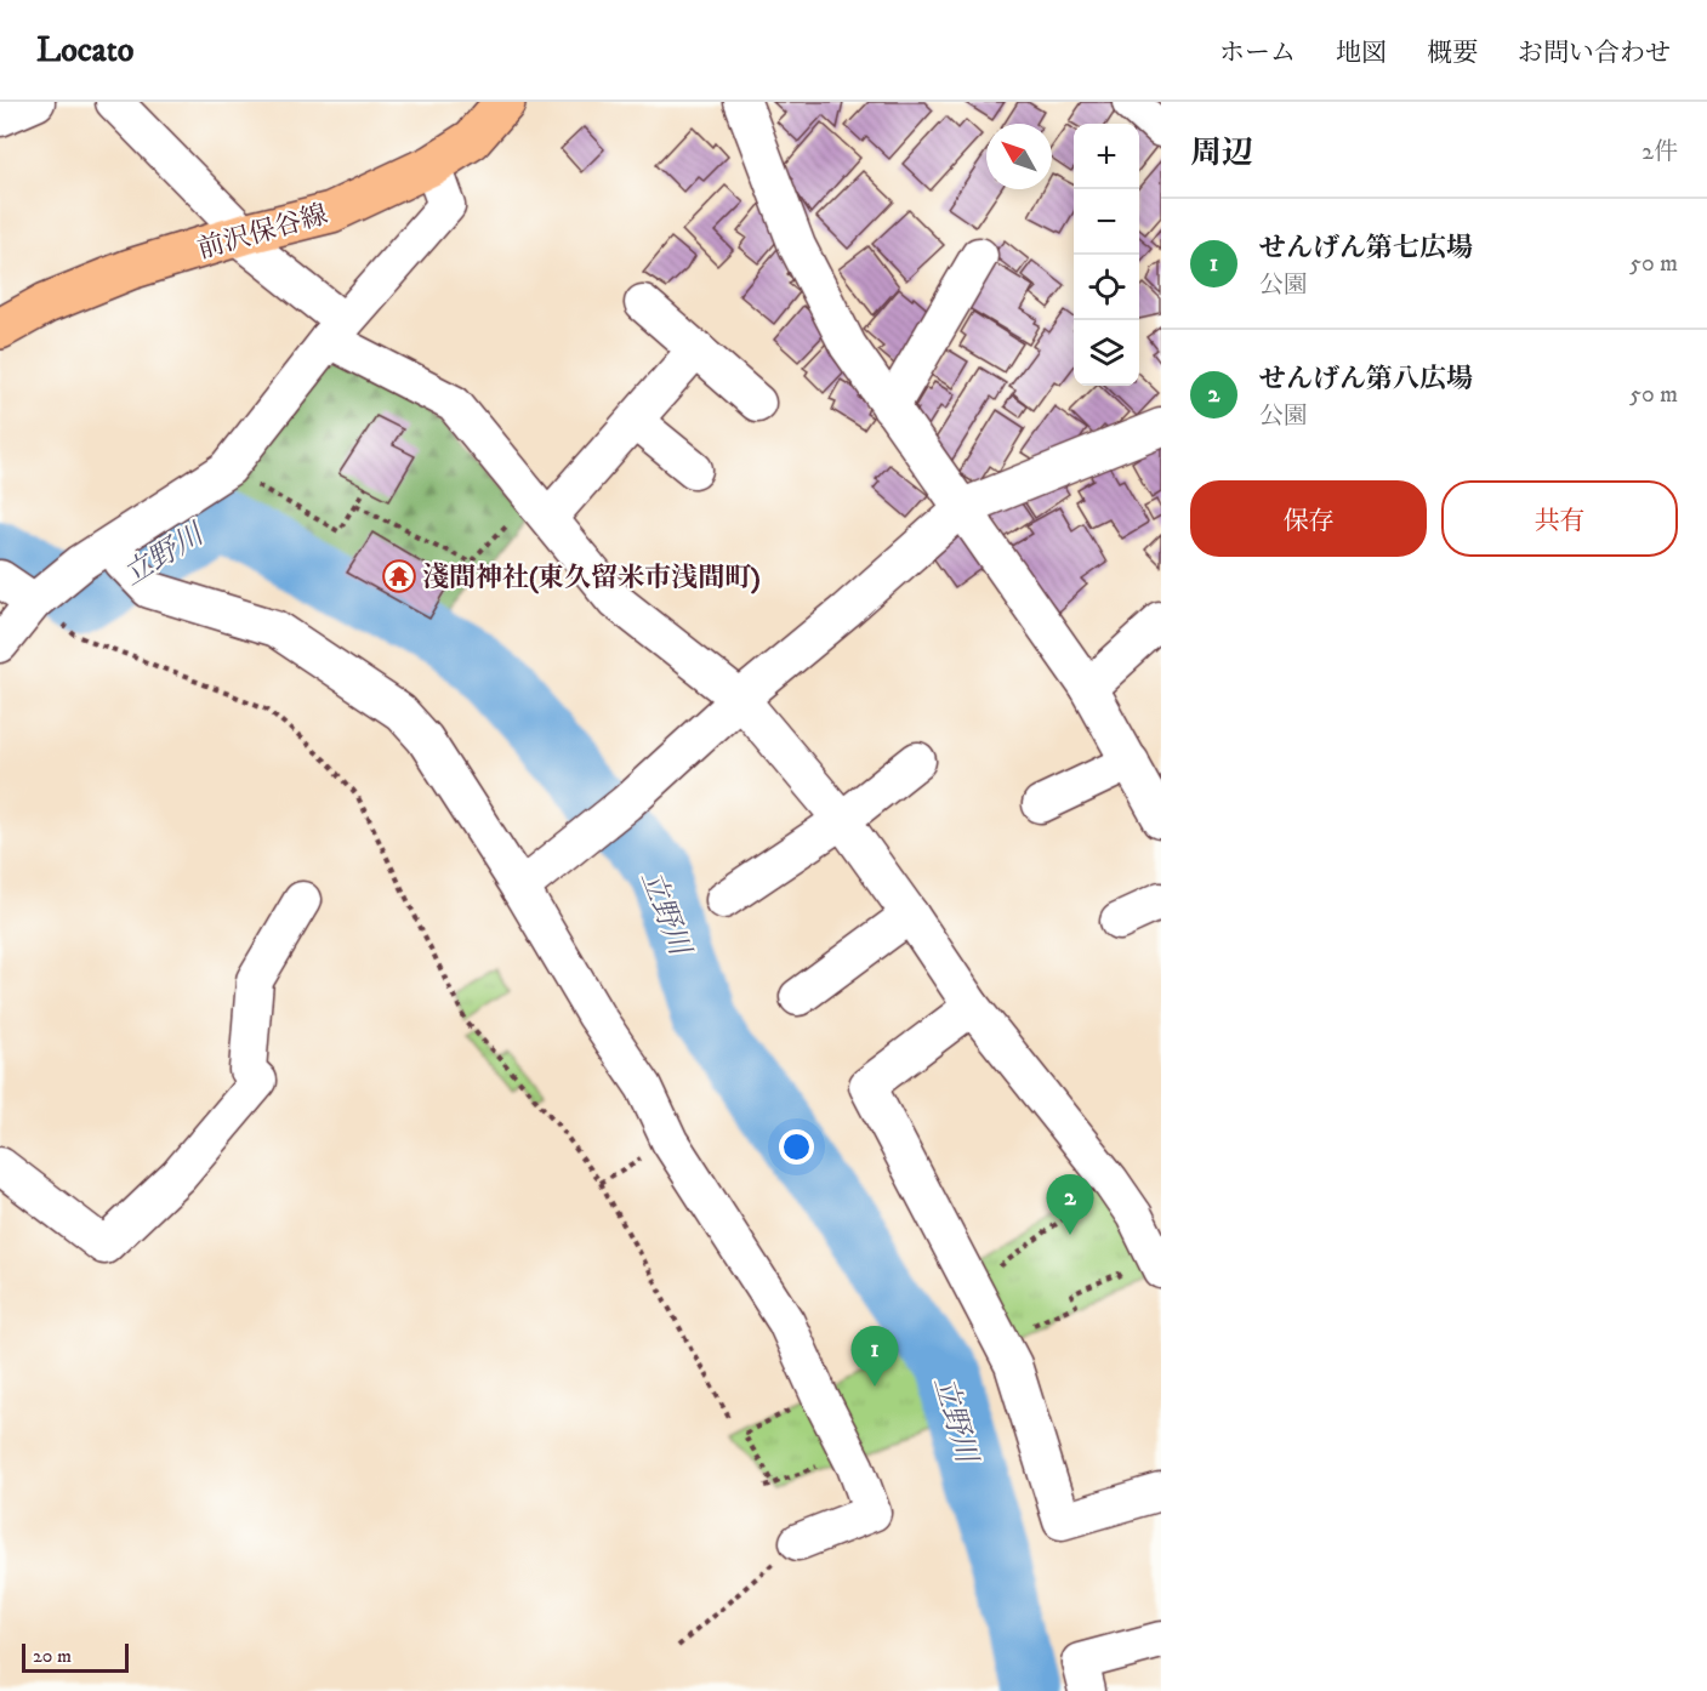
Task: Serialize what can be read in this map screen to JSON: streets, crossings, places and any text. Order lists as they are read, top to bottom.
{
  "streets": {
    "main road": ["前沢保谷線"]
  },
  "water": ["立野川"],
  "places": {
    "temple": ["淺間神社(東久留米市浅間町)"]
  },
  "scale_bar": "20 m",
  "north": "top left",
  "page": {
    "header": "Locato",
    "nav": [
      "ホーム",
      "地図",
      "概要",
      "お問い合わせ"
    ],
    "heading": ["周辺", "2件"],
    "map_buttons": ["+", "−"],
    "list": [
      {
        "mark": "1",
        "name": "せんげん第七広場",
        "note": "公園",
        "value": "50 m"
      },
      {
        "mark": "2",
        "name": "せんげん第八広場",
        "note": "公園",
        "value": "50 m"
      }
    ],
    "buttons": ["保存", "共有"],
    "pins": ["2", "1"],
    "scale": "20 m"
  }
}
